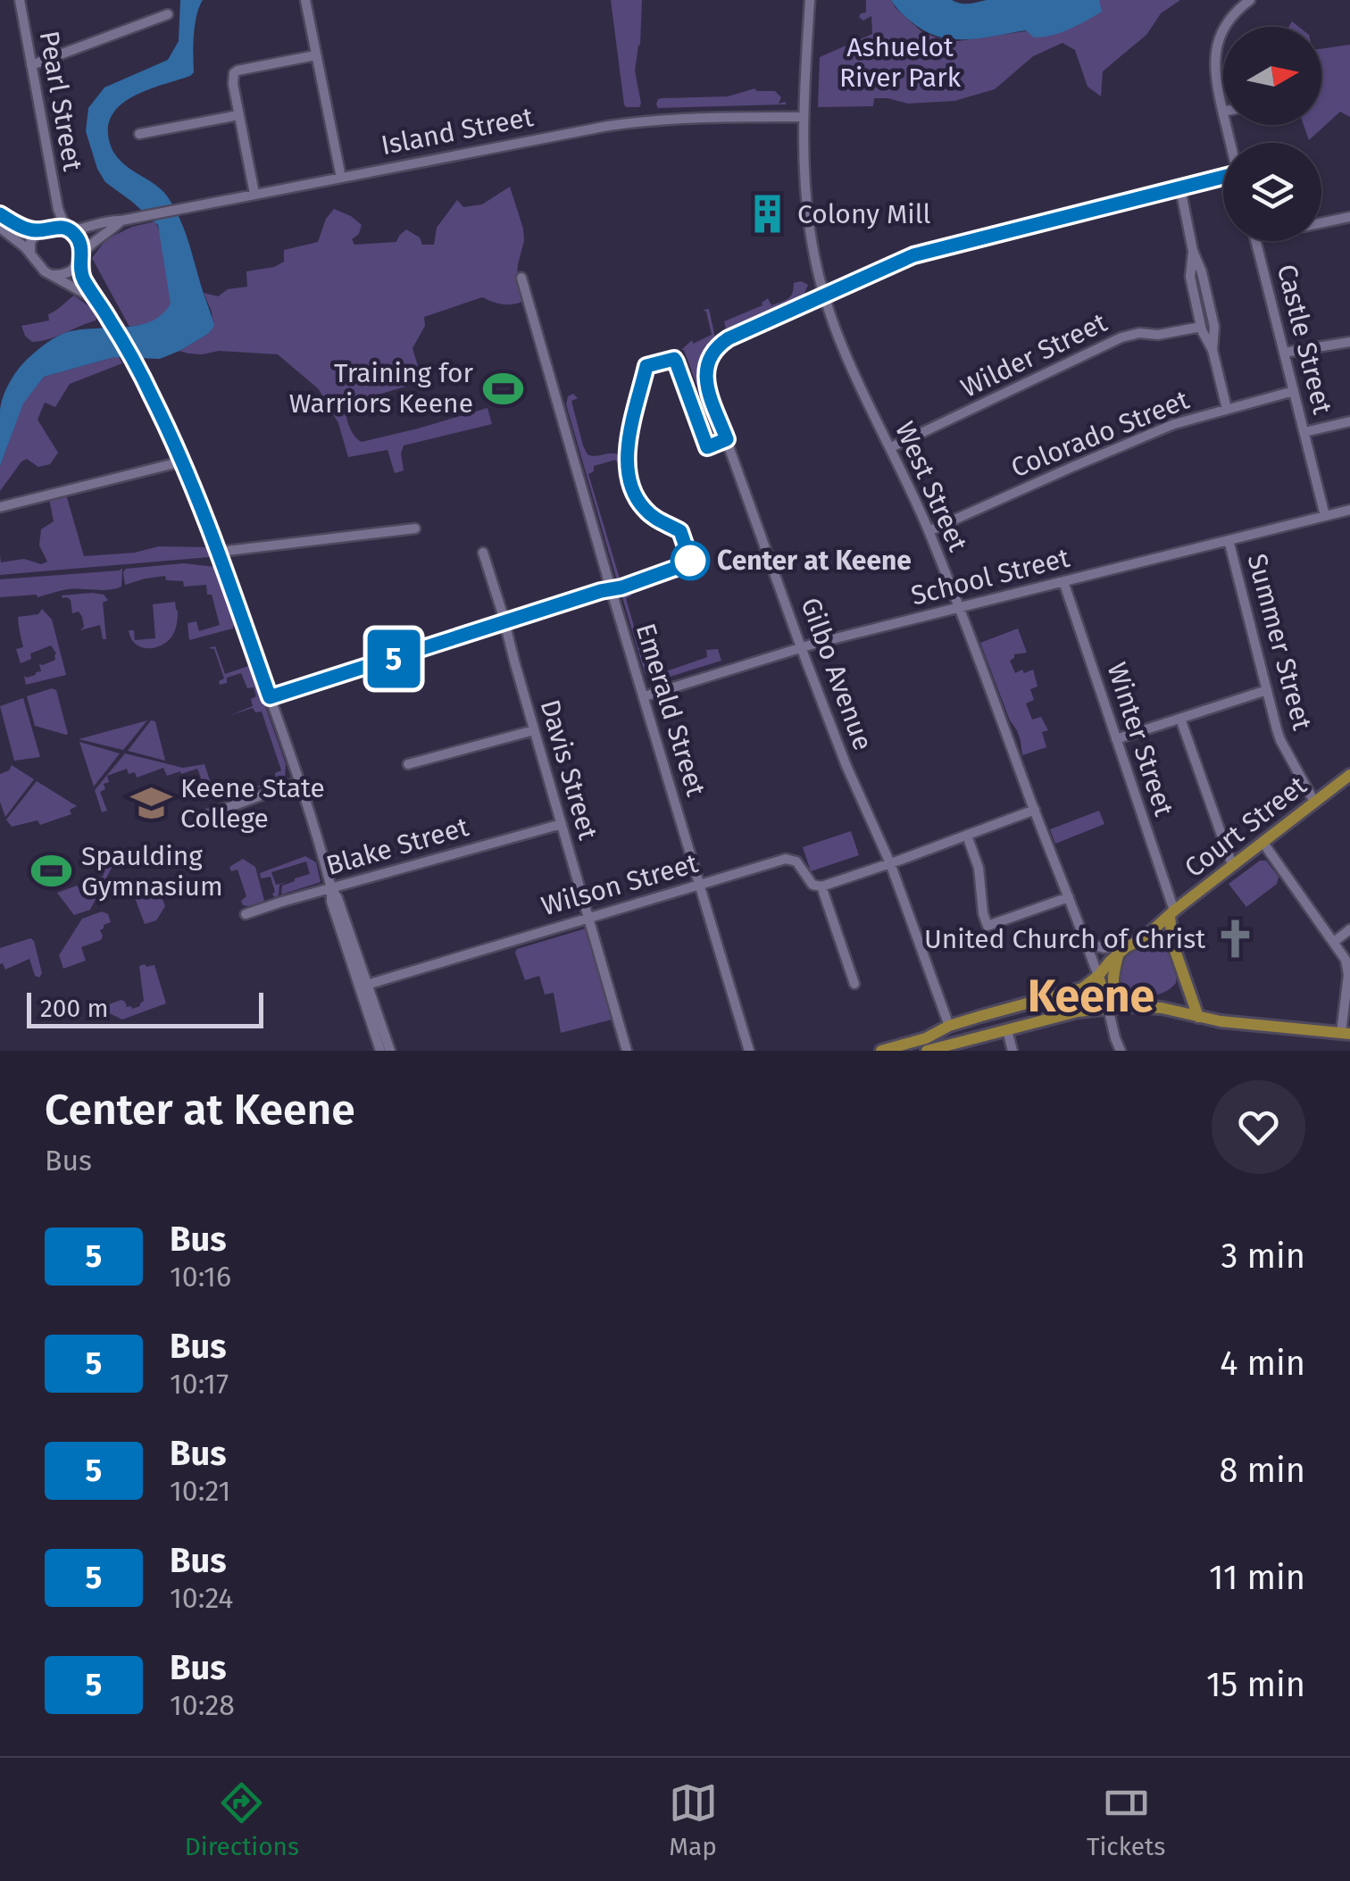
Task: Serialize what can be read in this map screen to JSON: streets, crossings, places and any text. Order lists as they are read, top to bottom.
{
  "streets": {
    "main road": ["Court Street"],
    "street": [
      "Pearl Street",
      "Island Street",
      "Castle Street",
      "Wilder Street",
      "Colorado Street",
      "West Street",
      "School Street",
      "Summer Street",
      "Gilbo Avenue",
      "Emerald Street",
      "Winter Street",
      "Davis Street",
      "Blake Street",
      "Wilson Street"
    ]
  },
  "crossings": [
    ["Pearl Street", "Island Street"],
    ["Island Street", "West Street"],
    ["Castle Street", "Colorado Street"],
    ["Castle Street", "School Street"],
    ["Wilder Street", "West Street"],
    ["Colorado Street", "West Street"],
    ["West Street", "School Street"],
    ["West Street", "Gilbo Avenue"],
    ["School Street", "Summer Street"],
    ["School Street", "Gilbo Avenue"],
    ["School Street", "Emerald Street"],
    ["School Street", "Winter Street"],
    ["Summer Street", "Court Street"],
    ["Emerald Street", "Wilson Street"],
    ["Winter Street", "Court Street"],
    ["Davis Street", "Blake Street"],
    ["Davis Street", "Wilson Street"]
  ],
  "districts": ["Keene"],
  "parks": ["Ashuelot River Park"],
  "places": {
    "building": ["Colony Mill"],
    "sports": ["Training for Warriors Keene", "Spaulding Gymnasium"],
    "other": ["Center at Keene"],
    "school or university": ["Keene State College"],
    "church": ["United Church of Christ"]
  },
  "lines": ["bus line 5"],
  "scale_bar": "200 m",
  "north": "right",
  "page": {
    "on_map": "5",
    "scale": "200 m",
    "heading": ["Center at Keene", "Bus"],
    "list": [
      {
        "mark": "5",
        "name": "Bus",
        "note": "10:16",
        "value": "3 min"
      },
      {
        "mark": "5",
        "name": "Bus",
        "note": "10:17",
        "value": "4 min"
      },
      {
        "mark": "5",
        "name": "Bus",
        "note": "10:21",
        "value": "8 min"
      },
      {
        "mark": "5",
        "name": "Bus",
        "note": "10:24",
        "value": "11 min"
      },
      {
        "mark": "5",
        "name": "Bus",
        "note": "10:28",
        "value": "15 min"
      }
    ],
    "tabs": ["Directions", "Map", "Tickets"]
  }
}
